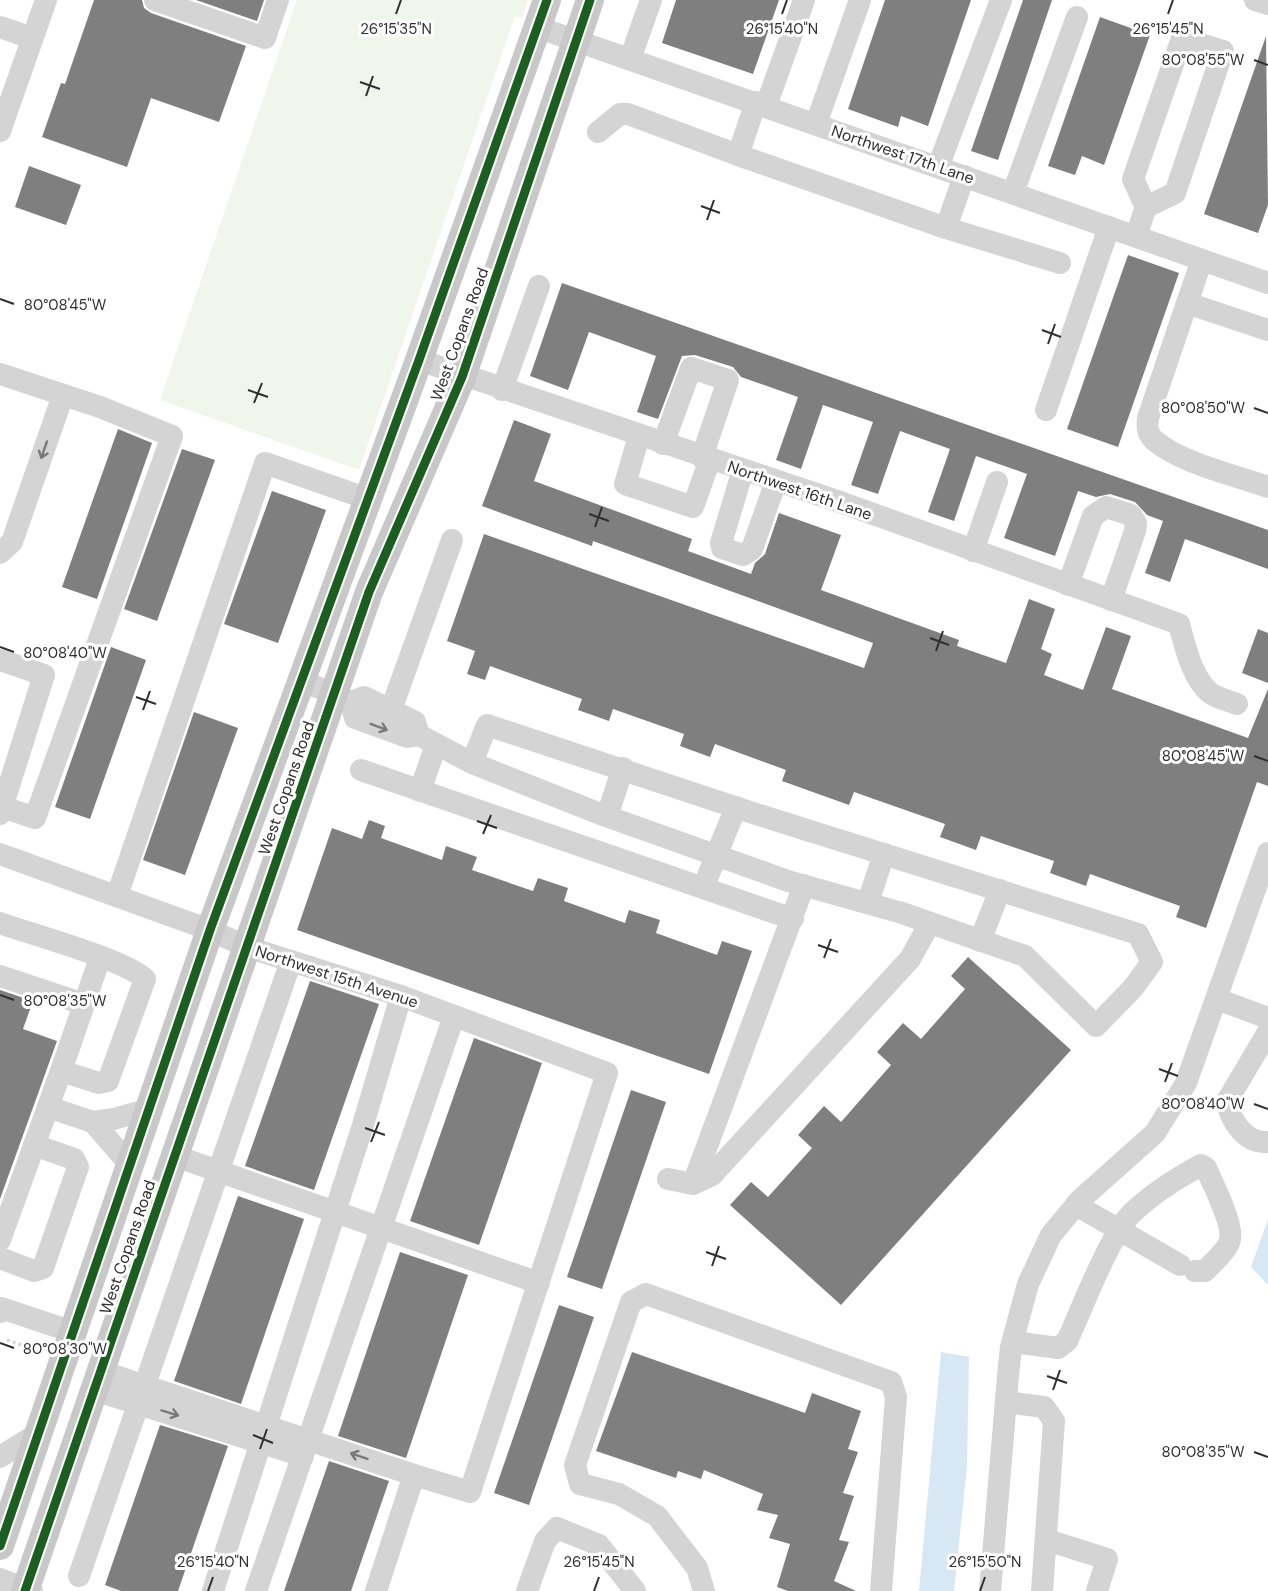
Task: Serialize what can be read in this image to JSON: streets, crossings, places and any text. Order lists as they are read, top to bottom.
{
  "streets": {
    "main road": ["West Copans Road"],
    "street": ["Northwest 17th Lane", "Northwest 16th Lane", "Northwest 15th Avenue"]
  },
  "crossings": [
    ["Northwest 17th Lane", "West Copans Road"],
    ["West Copans Road", "Northwest 16th Lane"],
    ["West Copans Road", "Northwest 15th Avenue"]
  ],
  "coordinates": [
    "26°15'35\"N",
    "26°15'40\"N",
    "26°15'45\"N",
    "80°08'55\"W",
    "80°08'45\"W",
    "80°08'50\"W",
    "80°08'40\"W",
    "80°08'35\"W",
    "80°08'30\"W",
    "26°15'50\"N"
  ]
}
